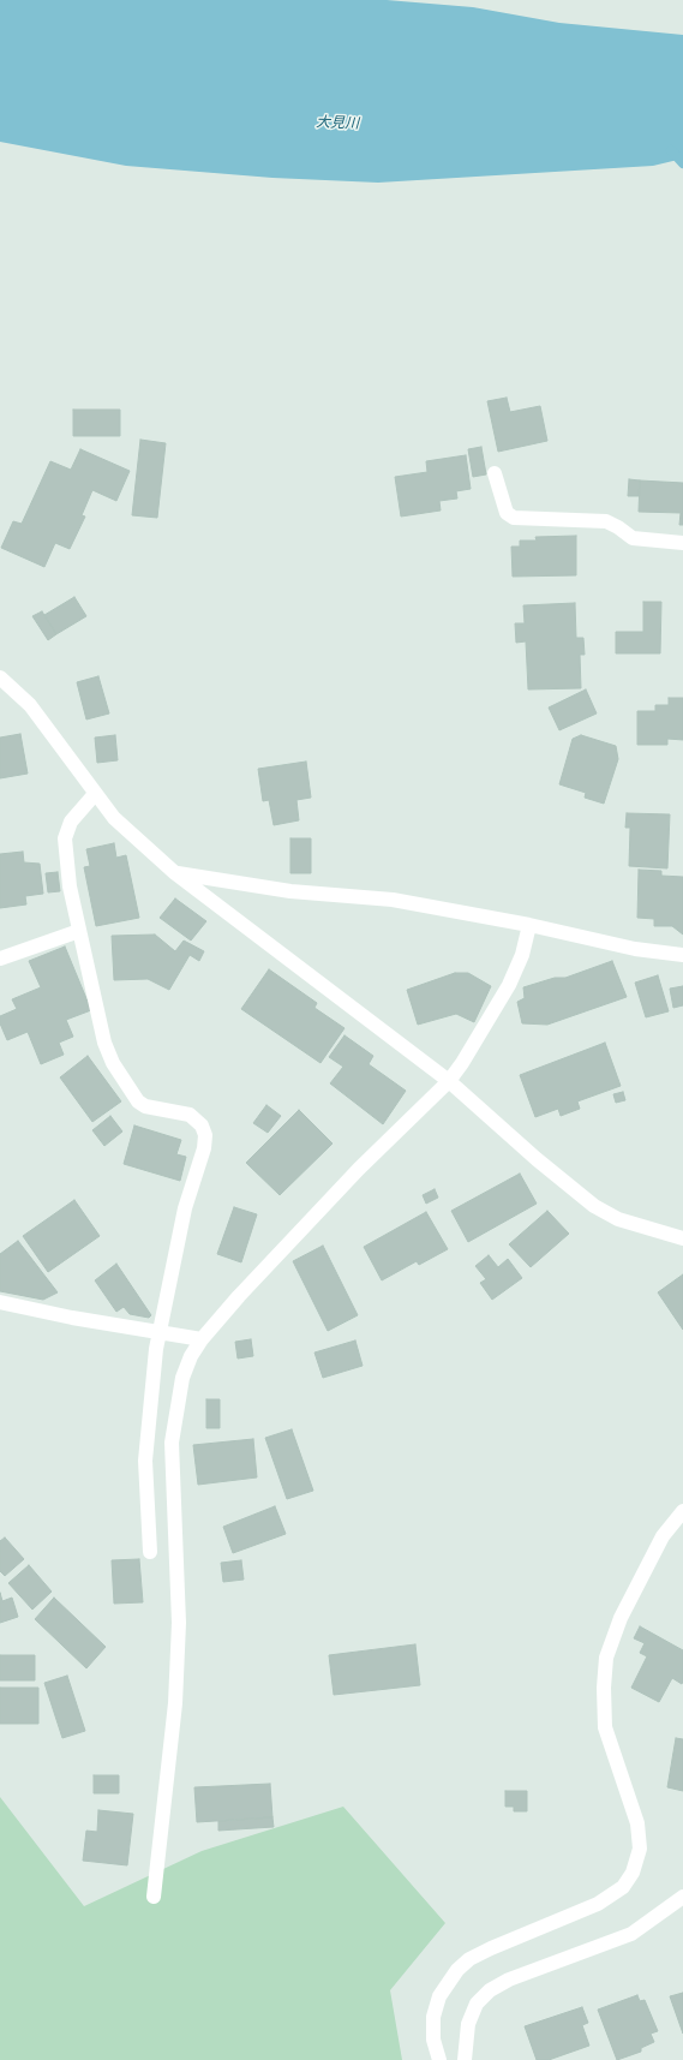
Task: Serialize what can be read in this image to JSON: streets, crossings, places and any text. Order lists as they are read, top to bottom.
{
  "water": ["大見川"]
}
